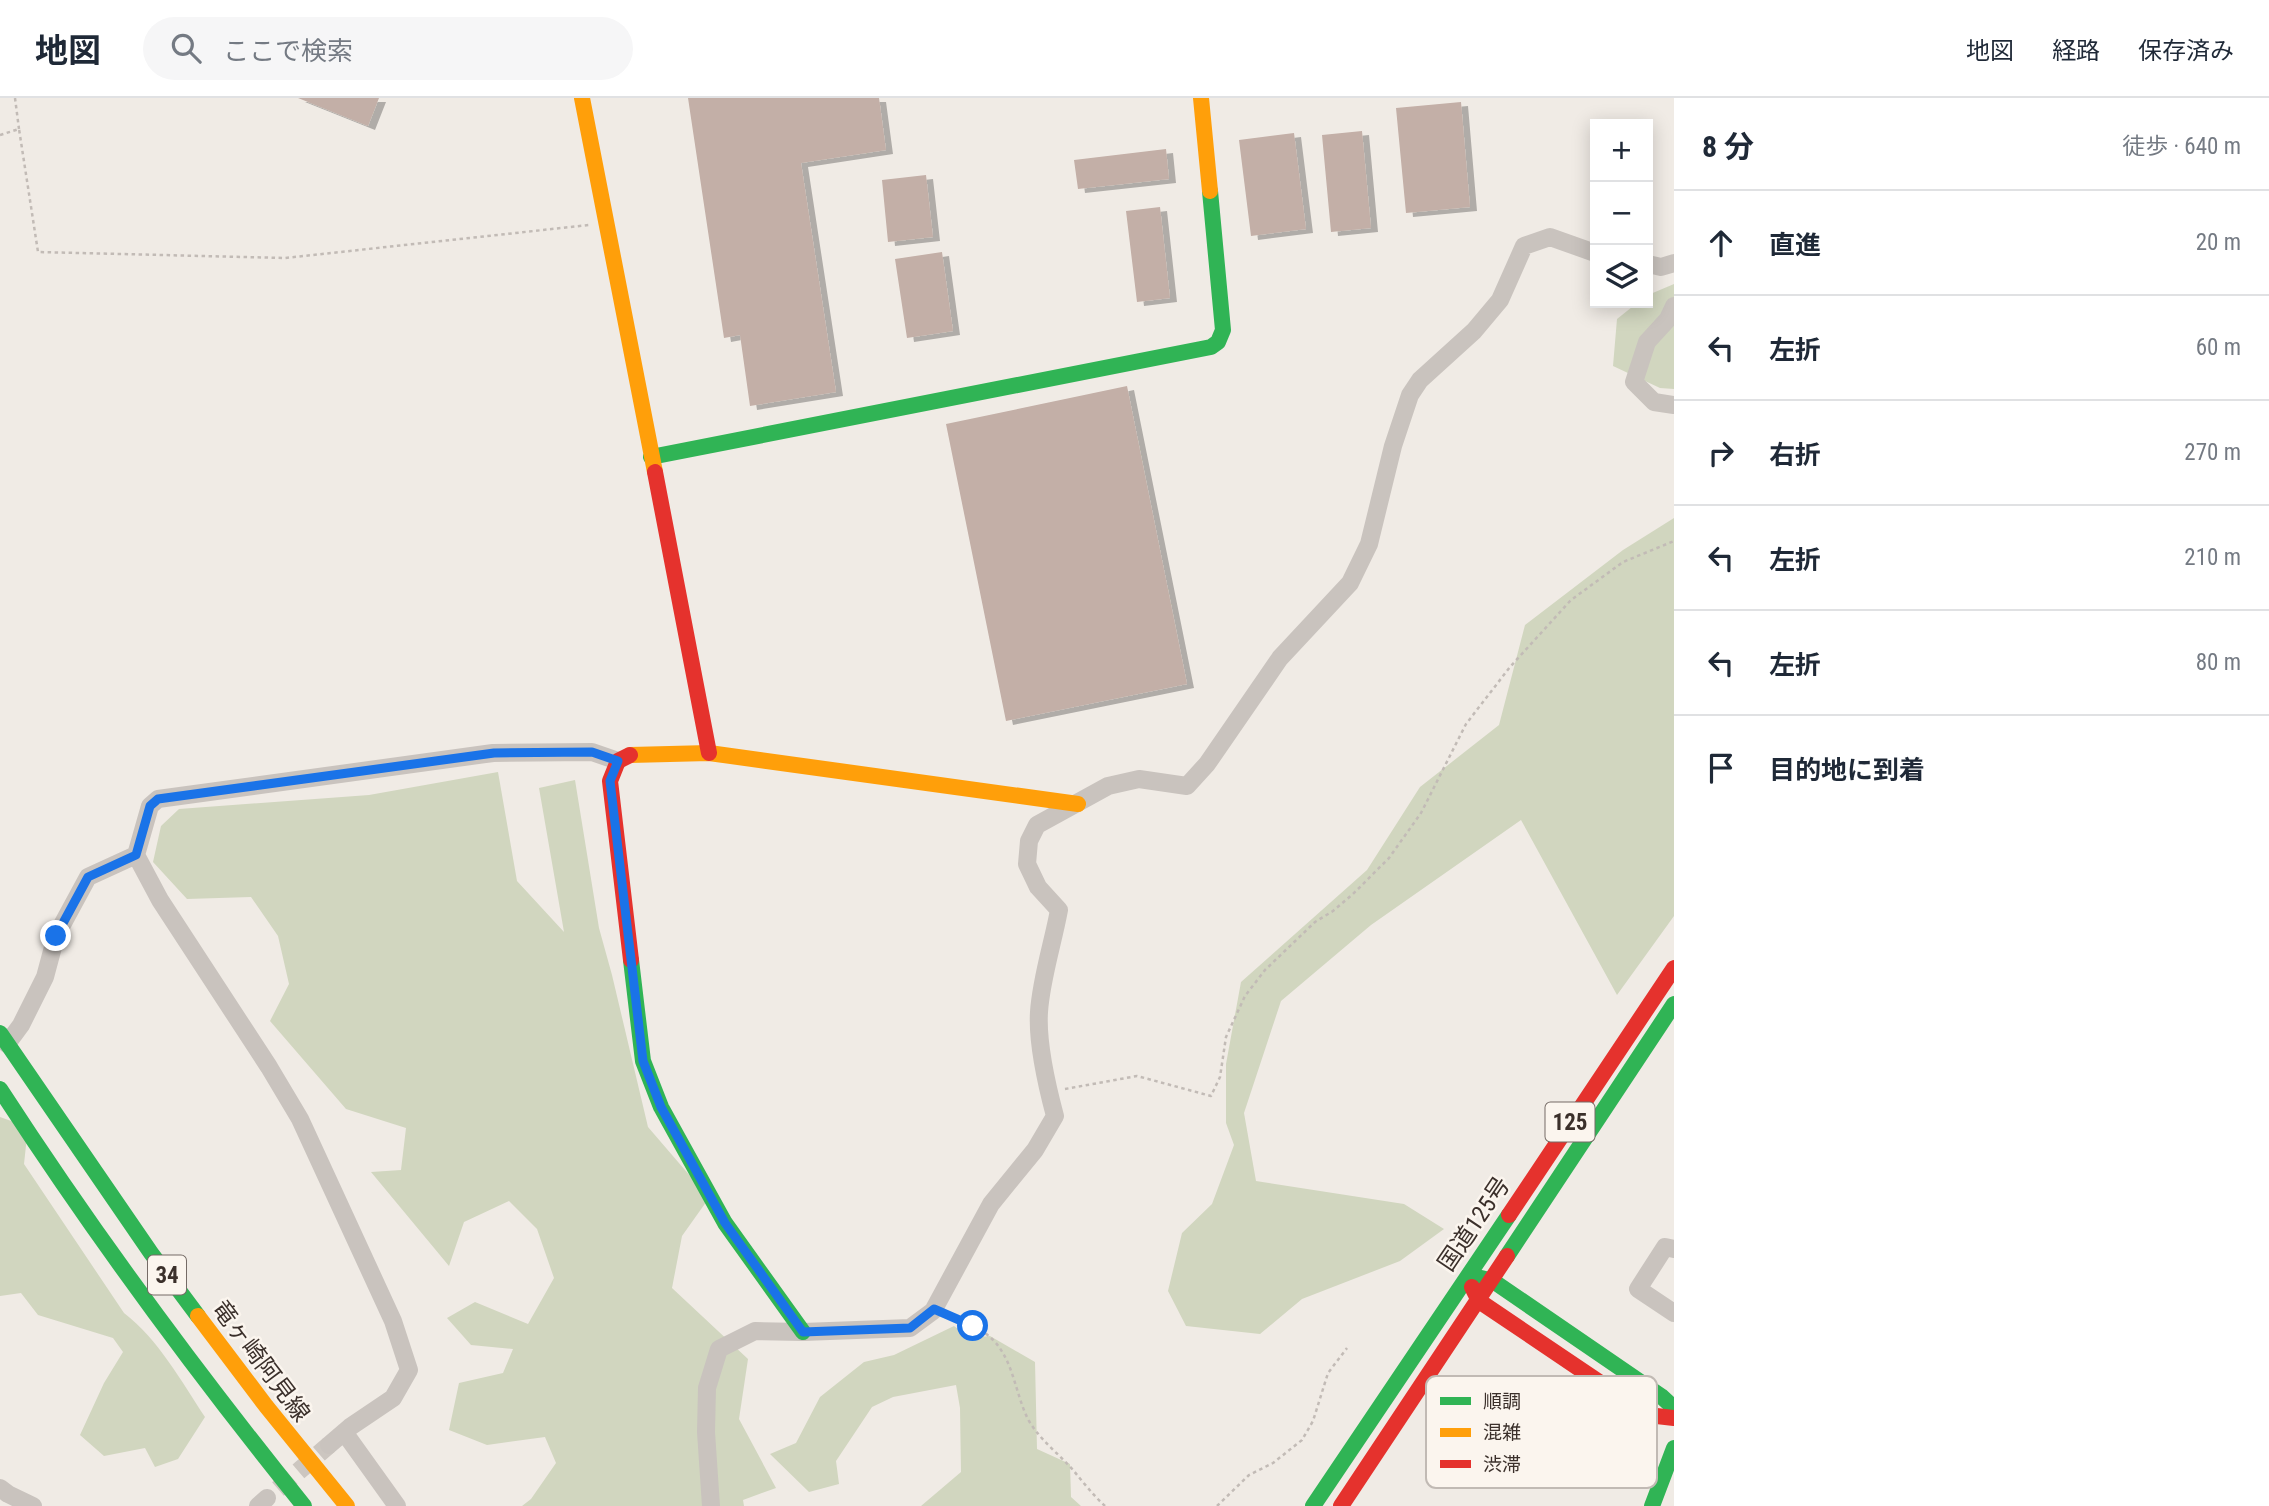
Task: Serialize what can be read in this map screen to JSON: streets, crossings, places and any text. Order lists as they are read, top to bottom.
{
  "streets": {
    "main road": [
      "125",
      "国道125号",
      "34",
      "竜ヶ崎阿見線"
    ]
  },
  "legend": ["順調", "混雑", "渋滞"],
  "page": {
    "header": "地図",
    "search": "ここで検索",
    "nav": ["地図", "経路", "保存済み"],
    "heading": ["8 分", "徒歩 · 640 m"],
    "map_buttons": ["+", "−"],
    "list": [
      ["直進", "20 m"],
      ["左折", "60 m"],
      ["右折", "270 m"],
      ["左折", "210 m"],
      ["左折", "80 m"],
      "目的地に到着"
    ]
  }
}
